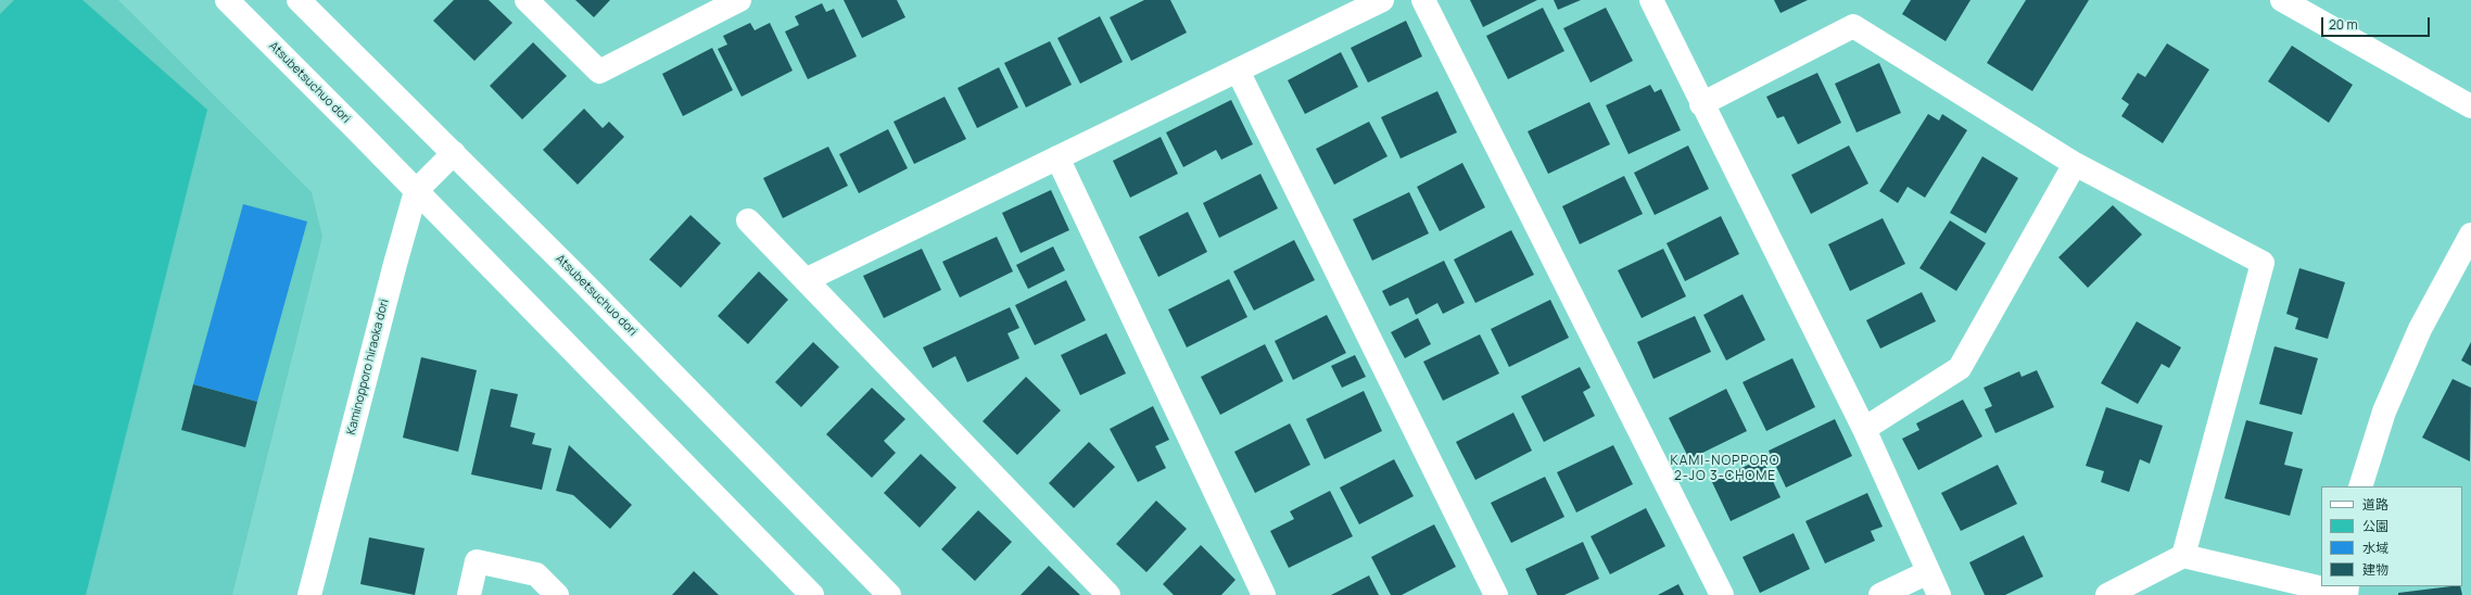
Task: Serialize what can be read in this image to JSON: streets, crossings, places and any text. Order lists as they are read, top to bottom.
{
  "streets": {
    "street": ["Atsubetsuchuo dori", "Kaminopporo hiraoka dori"]
  },
  "crossings": [
    ["Atsubetsuchuo dori", "Kaminopporo hiraoka dori"]
  ],
  "districts": ["KAMI-NOPPORO 2-JO 3-CHOME"],
  "legend": [
    "道路",
    "公園",
    "水域",
    "建物"
  ],
  "scale_bar": "20 m"
}
